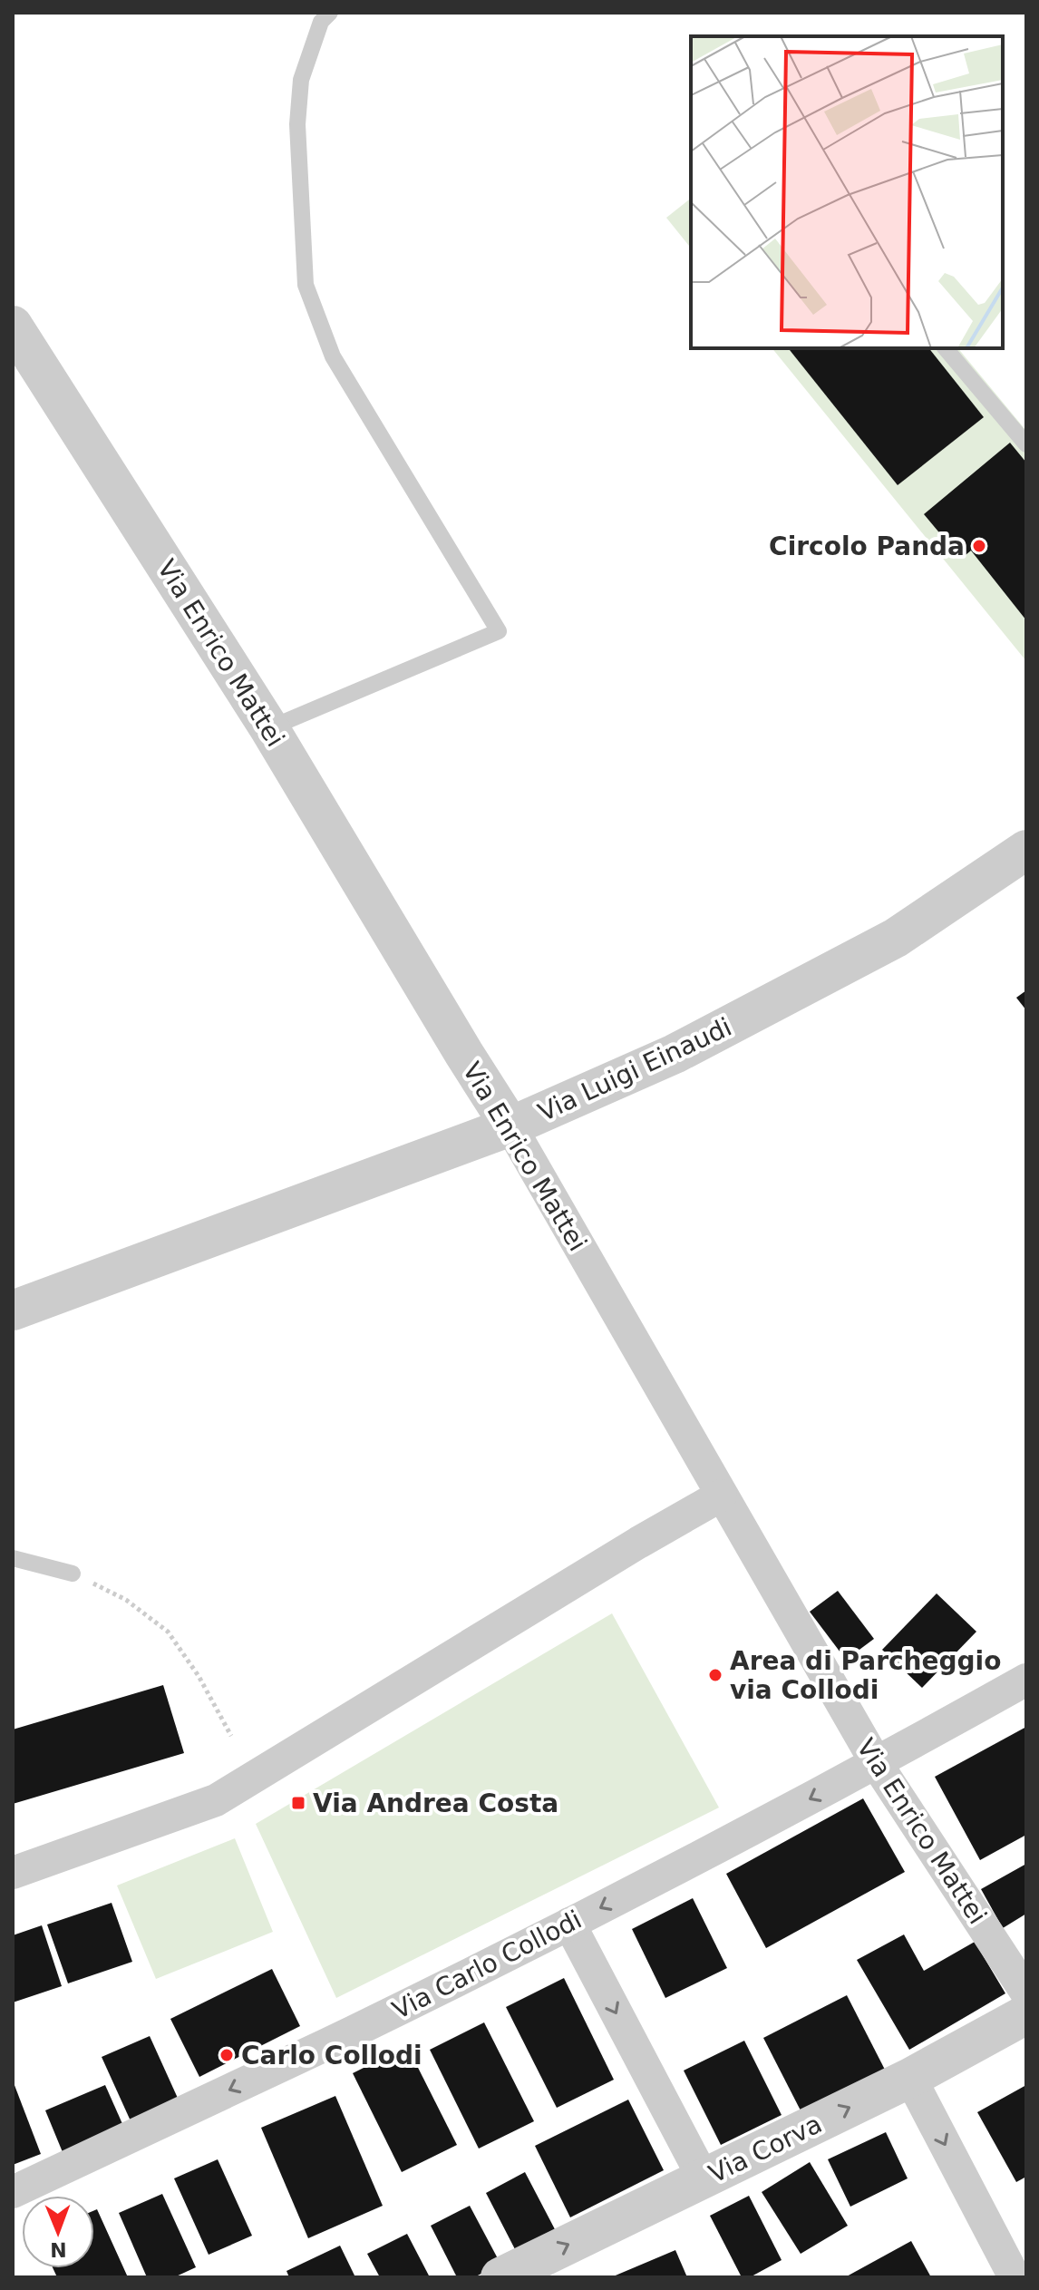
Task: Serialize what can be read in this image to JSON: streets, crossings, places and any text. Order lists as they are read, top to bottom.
{
  "streets": {
    "street": [
      "Via Enrico Mattei",
      "Via Luigi Einaudi",
      "Via Carlo Collodi",
      "Via Corva"
    ]
  },
  "crossings": [
    ["Via Enrico Mattei", "Via Luigi Einaudi"],
    ["Via Enrico Mattei", "Via Carlo Collodi"]
  ],
  "one_way": ["Via Corva"],
  "places": {
    "other": ["Circolo Panda", "Area di Parcheggio via Collodi", "Carlo Collodi"],
    "transit": ["Via Andrea Costa"]
  },
  "north": "bottom"
}
